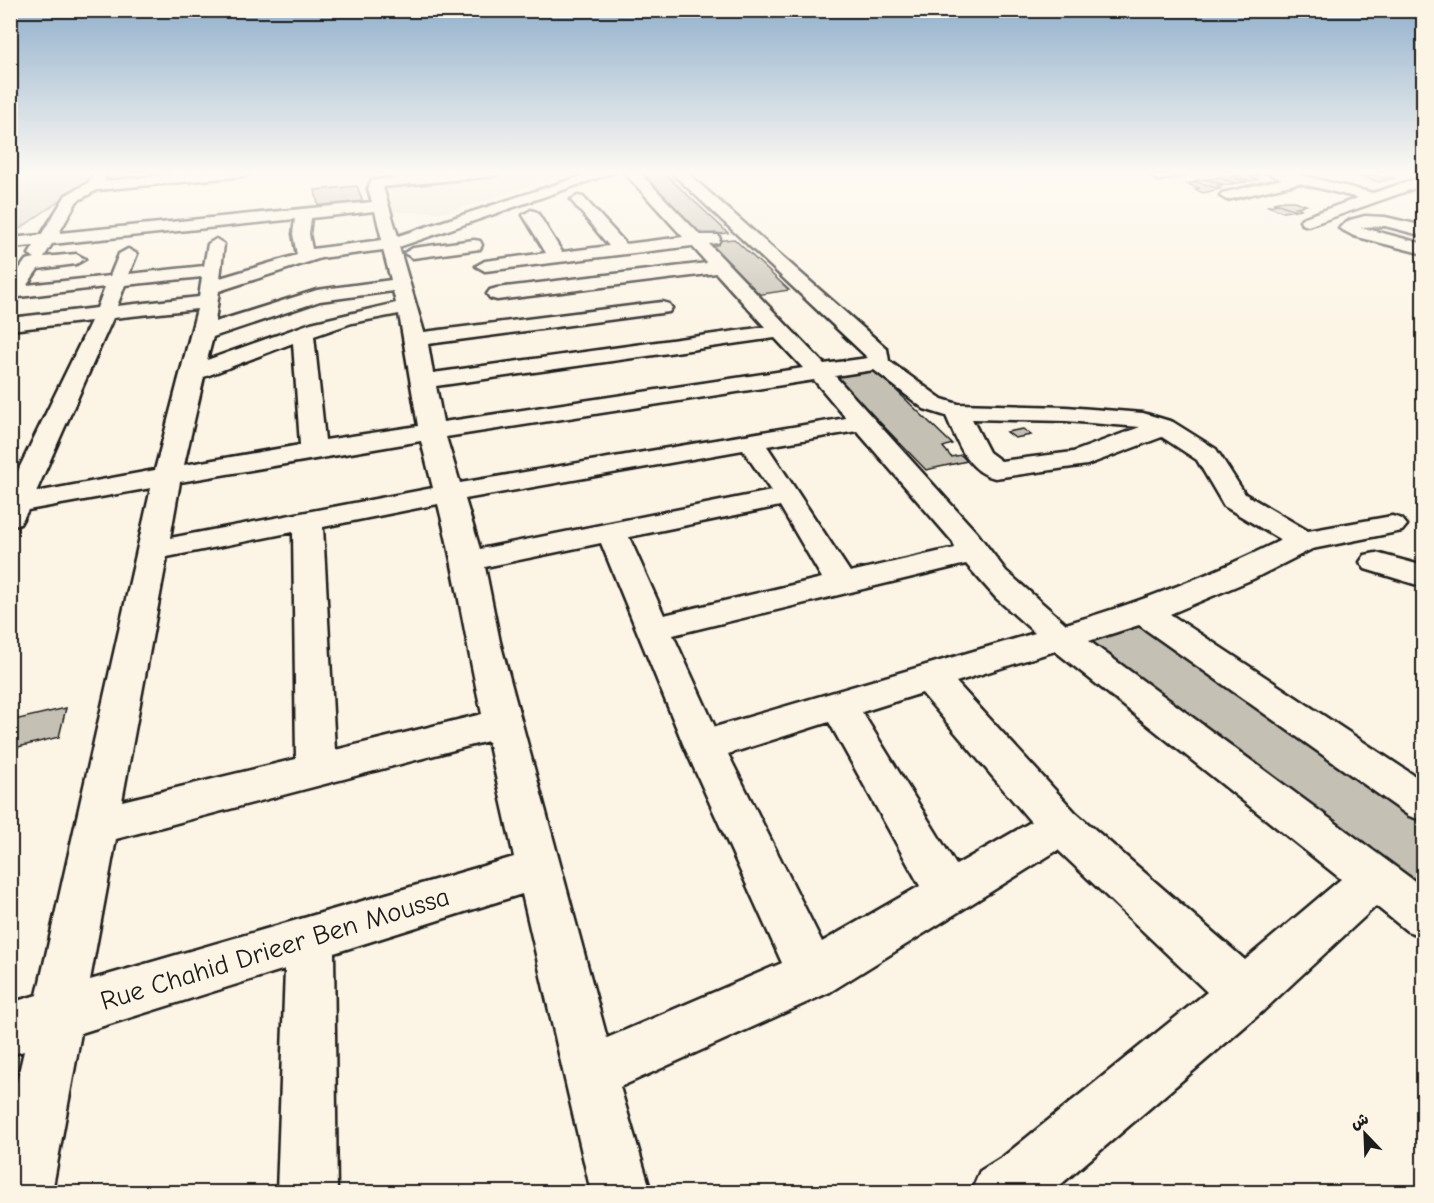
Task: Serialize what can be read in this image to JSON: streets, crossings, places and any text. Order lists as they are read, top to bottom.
{
  "streets": {
    "street": ["Rue Chahid Drieer Ben Moussa"]
  },
  "north": "top left"
}
